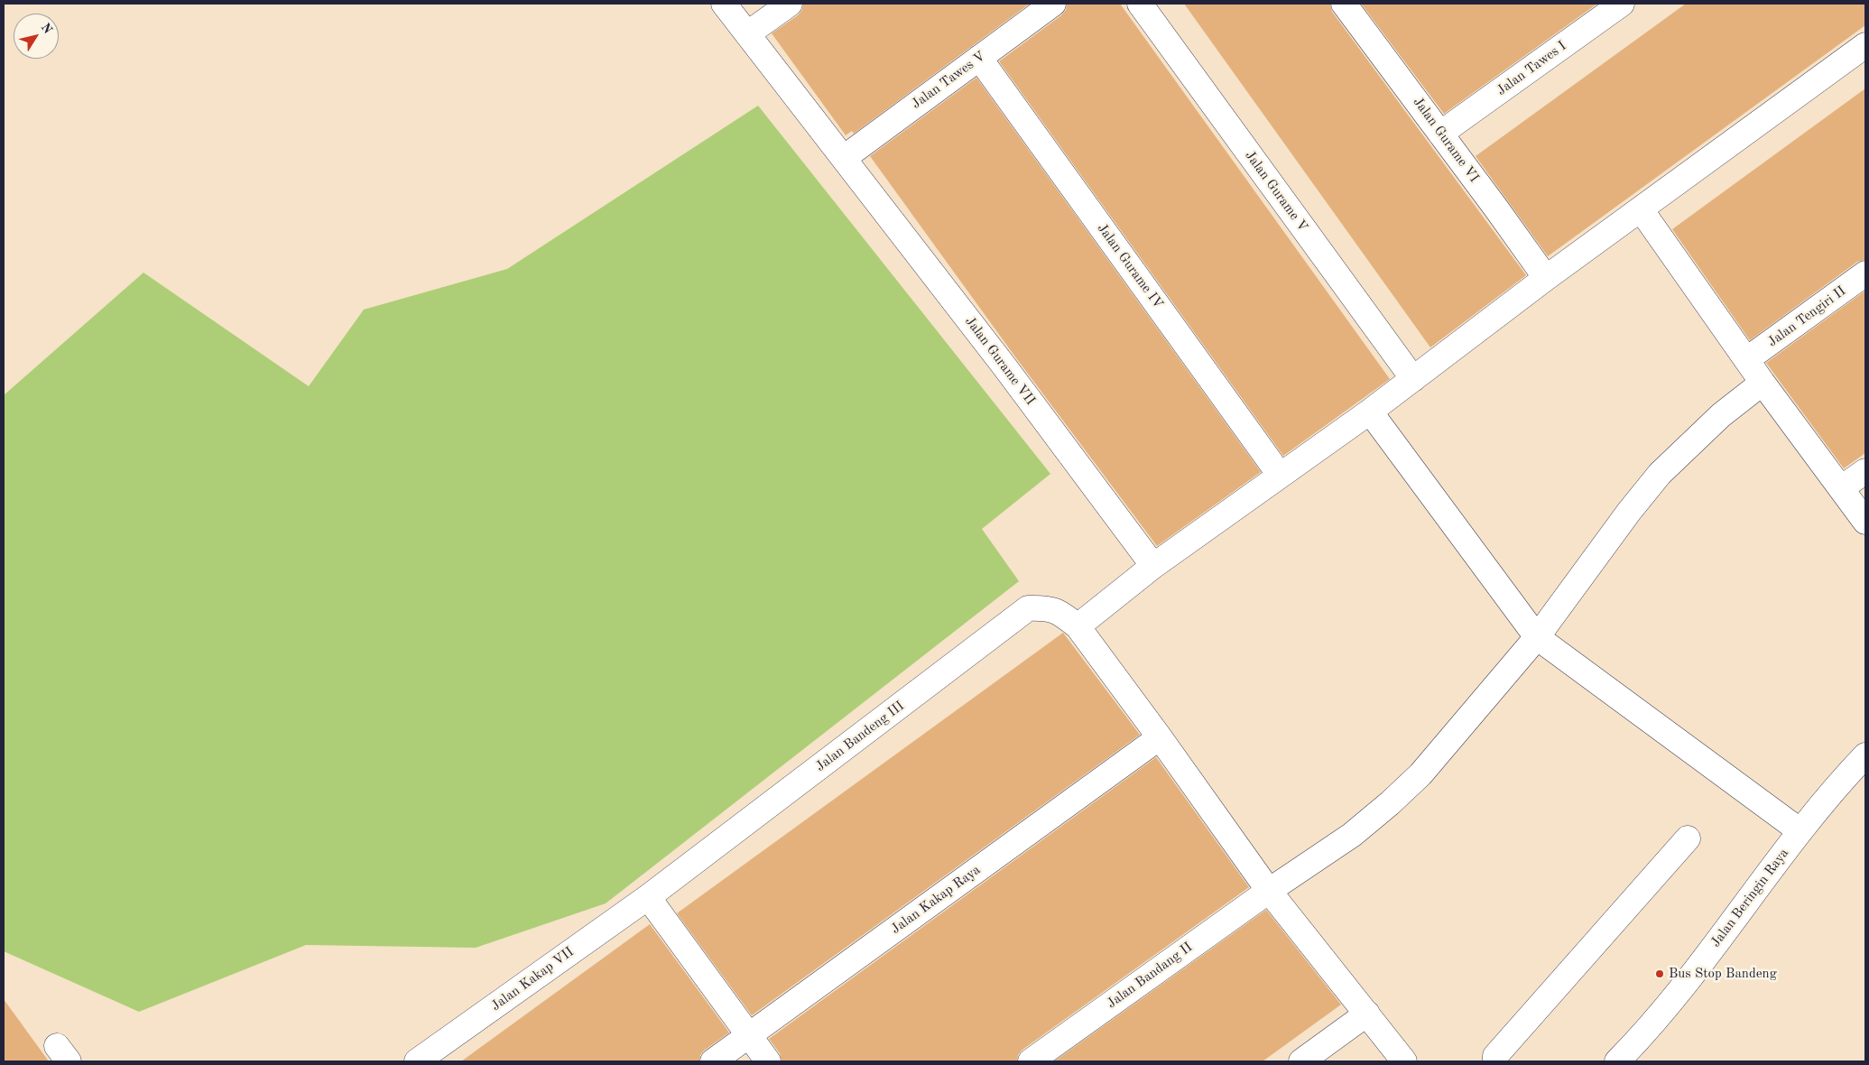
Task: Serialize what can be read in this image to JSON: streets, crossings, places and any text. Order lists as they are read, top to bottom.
{
  "streets": {
    "street": [
      "Jalan Tawes I",
      "Jalan Tawes V",
      "Jalan Gurame VI",
      "Jalan Gurame V",
      "Jalan Gurame IV",
      "Jalan Tengiri II",
      "Jalan Gurame VII",
      "Jalan Bandeng III",
      "Jalan Beringin Raya",
      "Jalan Kakap Raya",
      "Jalan Bandang II",
      "Jalan Kakap VII"
    ]
  },
  "crossings": [
    ["Jalan Tawes I", "Jalan Gurame VI"],
    ["Jalan Tawes V", "Jalan Gurame IV"],
    ["Jalan Tawes V", "Jalan Gurame VII"],
    ["Jalan Bandeng III", "Jalan Kakap Raya"],
    ["Jalan Bandeng III", "Jalan Bandang II"],
    ["Jalan Bandeng III", "Jalan Kakap VII"]
  ],
  "places": ["Bus Stop Bandeng"],
  "north": "top right"
}
